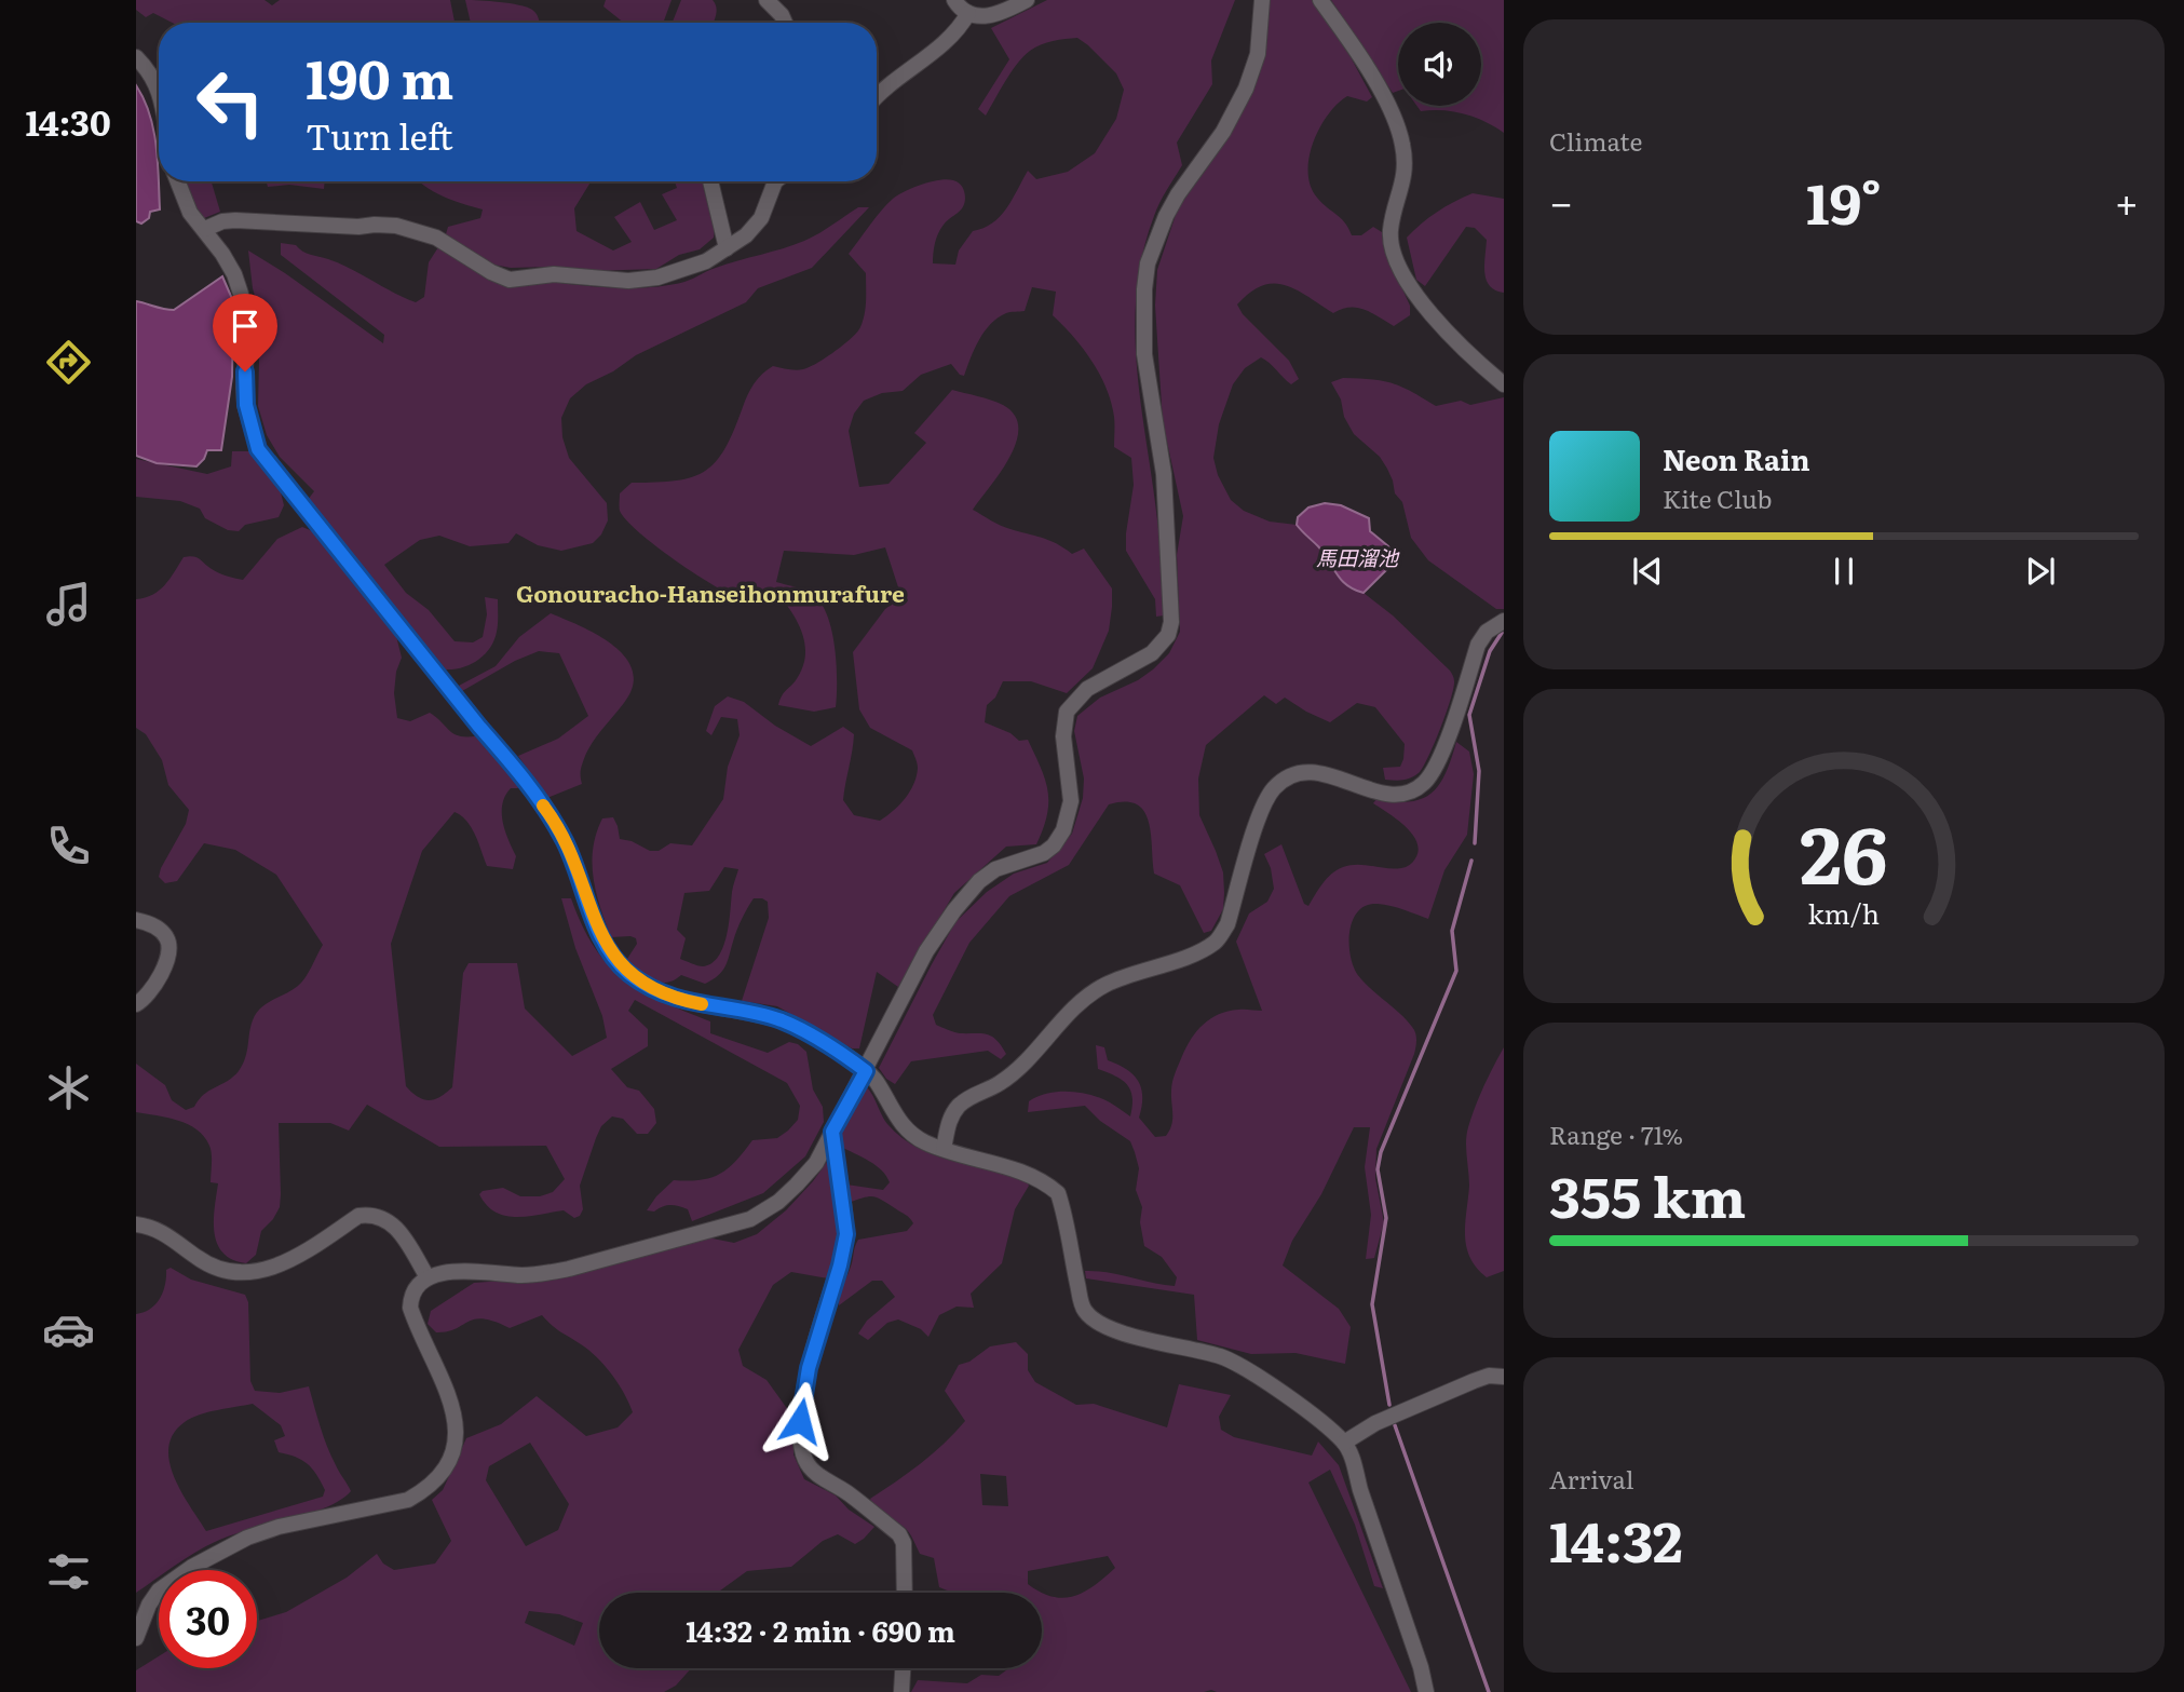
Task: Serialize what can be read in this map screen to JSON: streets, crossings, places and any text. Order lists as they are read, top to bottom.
{
  "districts": ["Gonouracho-Hanseihonmurafure"],
  "water": ["馬田溜池"],
  "page": {
    "tabs": "14:30",
    "tile": [
      "Climate",
      ["Range · 71%", "355 km"],
      ["Arrival", "14:32"]
    ],
    "turn": ["190 m", "Turn left"],
    "heat": ["−", "19°", "+"],
    "song": ["Neon Rain", "Kite Club"],
    "limit": "30",
    "trip": "14:32 · 2 min · 690 m",
    "gauge": ["26", "km/h"]
  }
}
